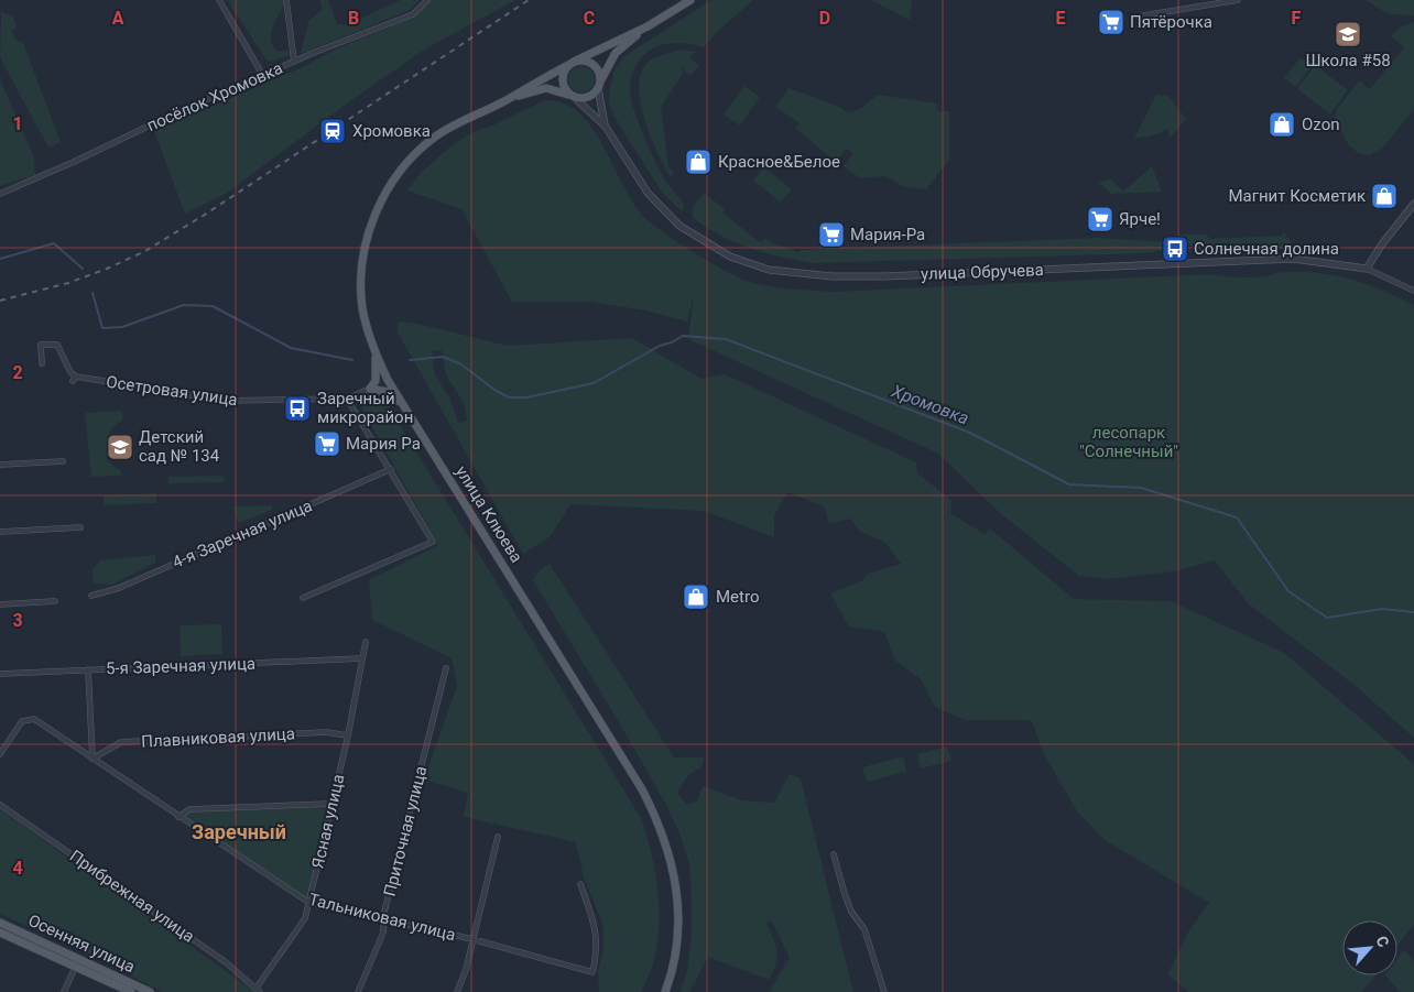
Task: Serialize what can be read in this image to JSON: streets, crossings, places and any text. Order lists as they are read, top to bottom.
{
  "streets": {
    "main road": ["улица Клюева", "Осенняя улица"],
    "street": [
      "посёлок Хромовка",
      "улица Обручева",
      "Осетровая улица",
      "4-я Заречная улица",
      "5-я Заречная улица",
      "Плавниковая улица",
      "Ясная улица",
      "Приточная улица",
      "Прибрежная улица",
      "Тальниковая улица"
    ]
  },
  "crossings": [
    ["улица Обручева", "улица Клюева"],
    ["5-я Заречная улица", "Ясная улица"],
    ["Плавниковая улица", "Ясная улица"],
    ["Плавниковая улица", "Тальниковая улица"],
    ["Ясная улица", "Прибрежная улица"],
    ["Ясная улица", "Тальниковая улица"],
    ["Приточная улица", "Тальниковая улица"]
  ],
  "districts": ["Заречный"],
  "water": ["Хромовка"],
  "parks": ["лесопарк \"Солнечный\""],
  "places": {
    "supermarket": [
      "Пятёрочка",
      "Ярче!",
      "Мария-Ра",
      "Мария Ра"
    ],
    "school or university": ["Школа #58", "Детский сад № 134"],
    "shop": [
      "Ozon",
      "Красное&Белое",
      "Магнит Косметик",
      "Metro"
    ],
    "station": ["Хромовка"],
    "bus stop": ["Солнечная долина", "Заречный микрорайон"]
  },
  "north": "top right",
  "grid": {
    "columns": [
      "A",
      "B",
      "C",
      "D",
      "E",
      "F"
    ],
    "rows": [
      "1",
      "2",
      "3",
      "4"
    ]
  }
}
